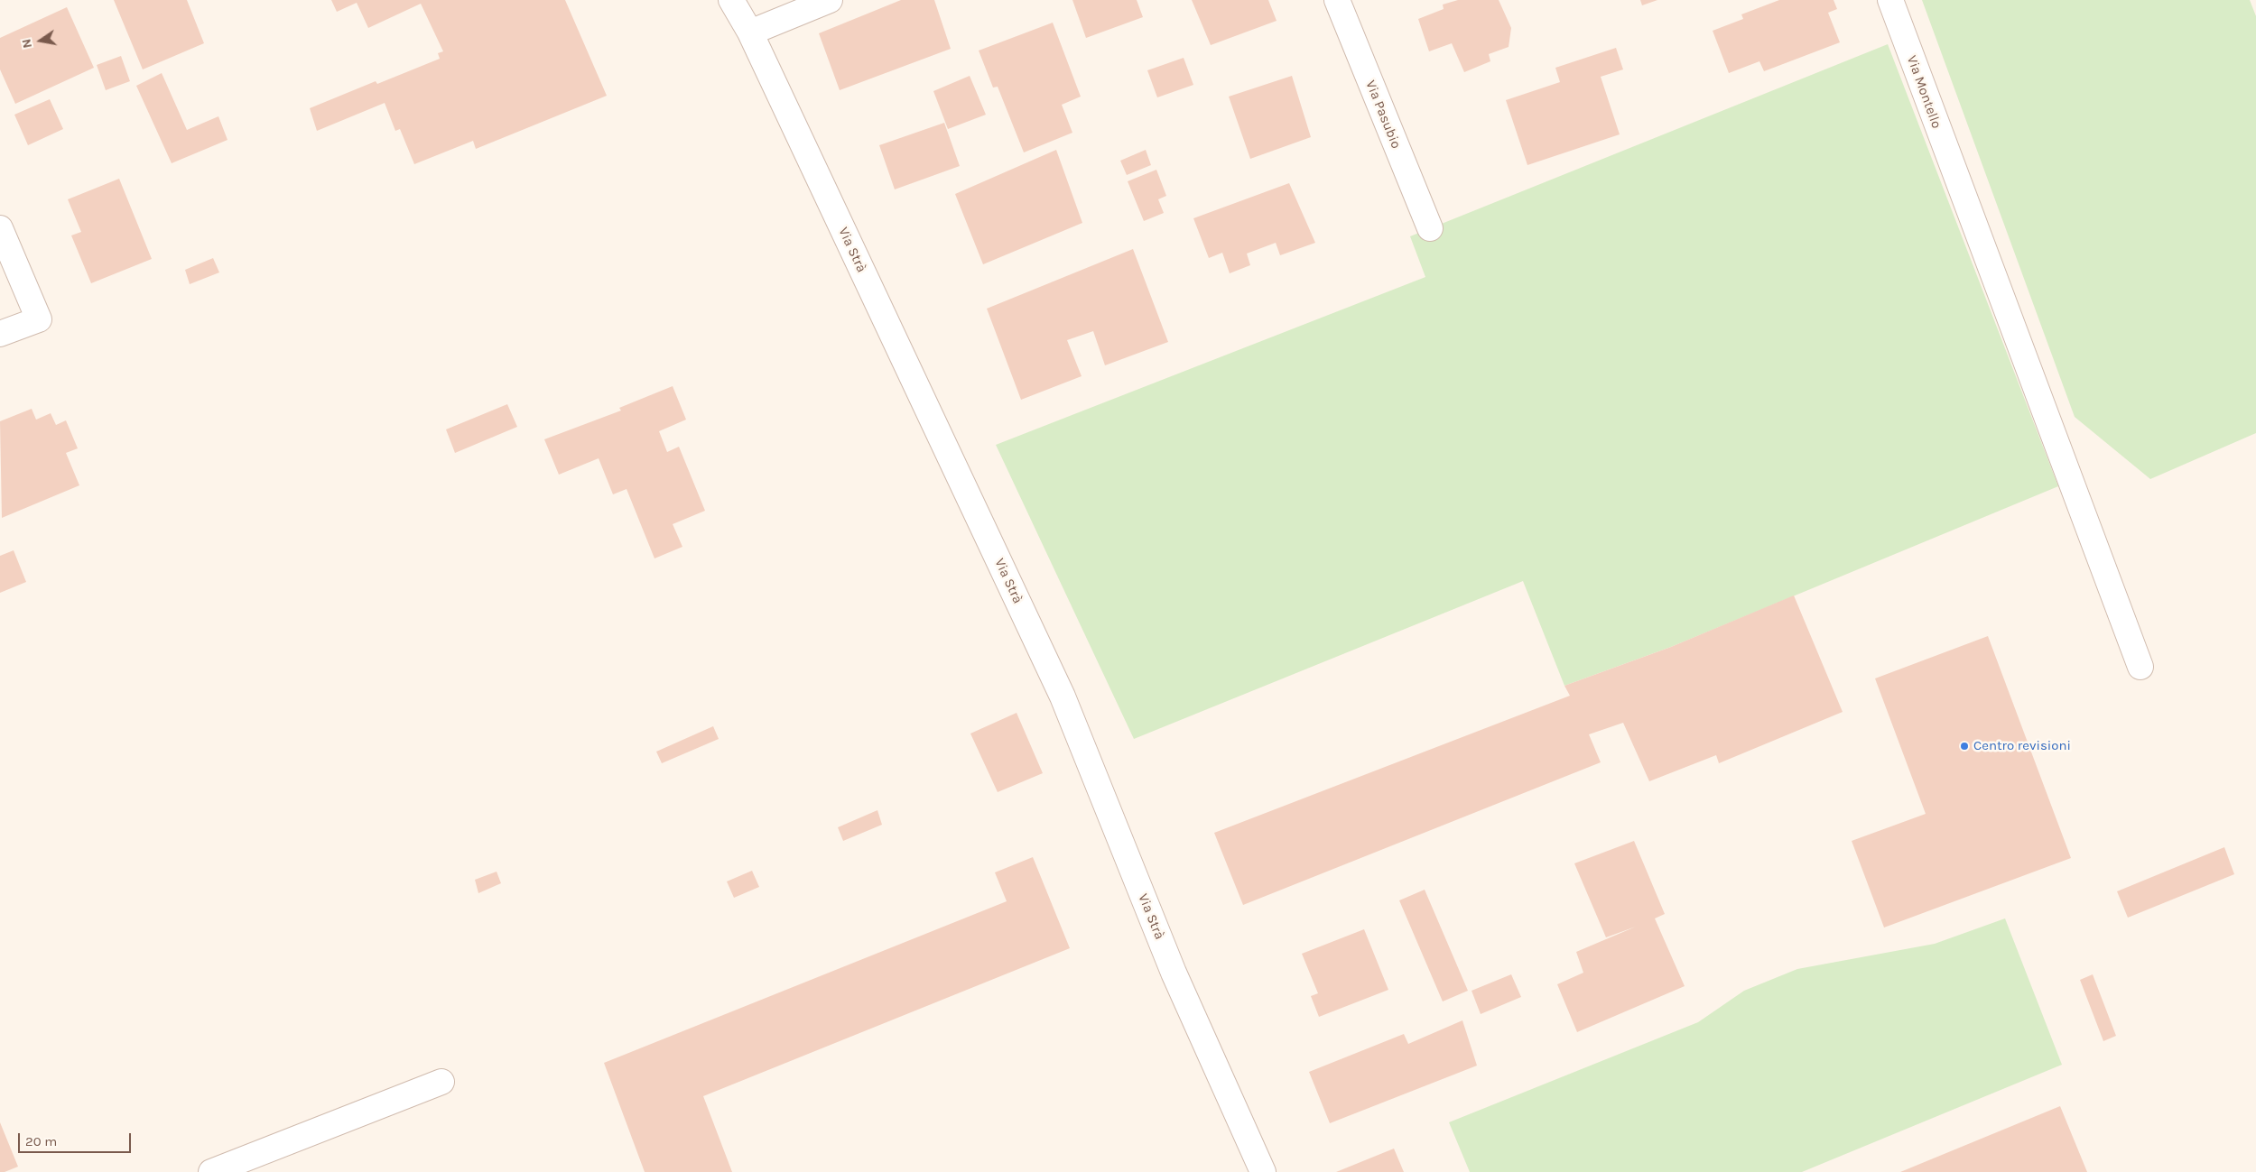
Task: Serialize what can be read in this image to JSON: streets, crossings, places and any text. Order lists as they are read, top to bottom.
{
  "streets": {
    "street": ["Via Montello", "Via Pasubio", "Via Strà"]
  },
  "places": ["Centro revisioni"],
  "scale_bar": "20 m",
  "north": "left"
}
